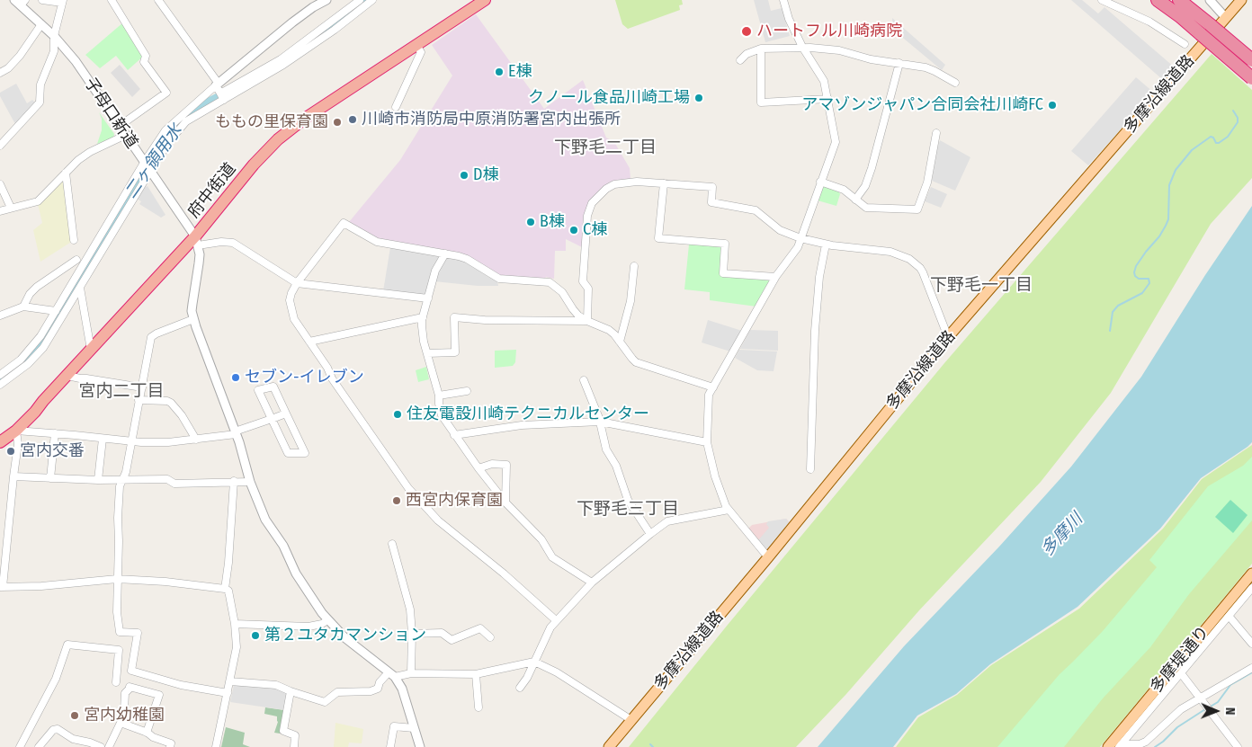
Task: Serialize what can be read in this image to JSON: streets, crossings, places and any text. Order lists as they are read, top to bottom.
{
  "streets": {
    "highway": ["府中街道"],
    "main road": ["多摩沿線道路", "多摩堤通り"],
    "street": ["子母口新道"]
  },
  "crossings": [
    ["子母口新道", "府中街道"]
  ],
  "districts": [
    "下野毛二丁目",
    "下野毛一丁目",
    "宮内二丁目",
    "下野毛三丁目"
  ],
  "water": ["二ヶ領用水", "多摩川"],
  "places": [
    "ハートフル川崎病院",
    "E棟",
    "クノール食品川崎工場",
    "アマゾンジャパン合同会社川崎FC",
    "川崎市消防局中原消防署宮内出張所",
    "ももの里保育園",
    "D棟",
    "B棟",
    "C棟",
    "セブン-イレブン",
    "住友電設川崎テクニカルセンター",
    "宮内交番",
    "西宮内保育園",
    "第２ユタカマンション",
    "宮内幼稚園"
  ],
  "north": "right"
}
